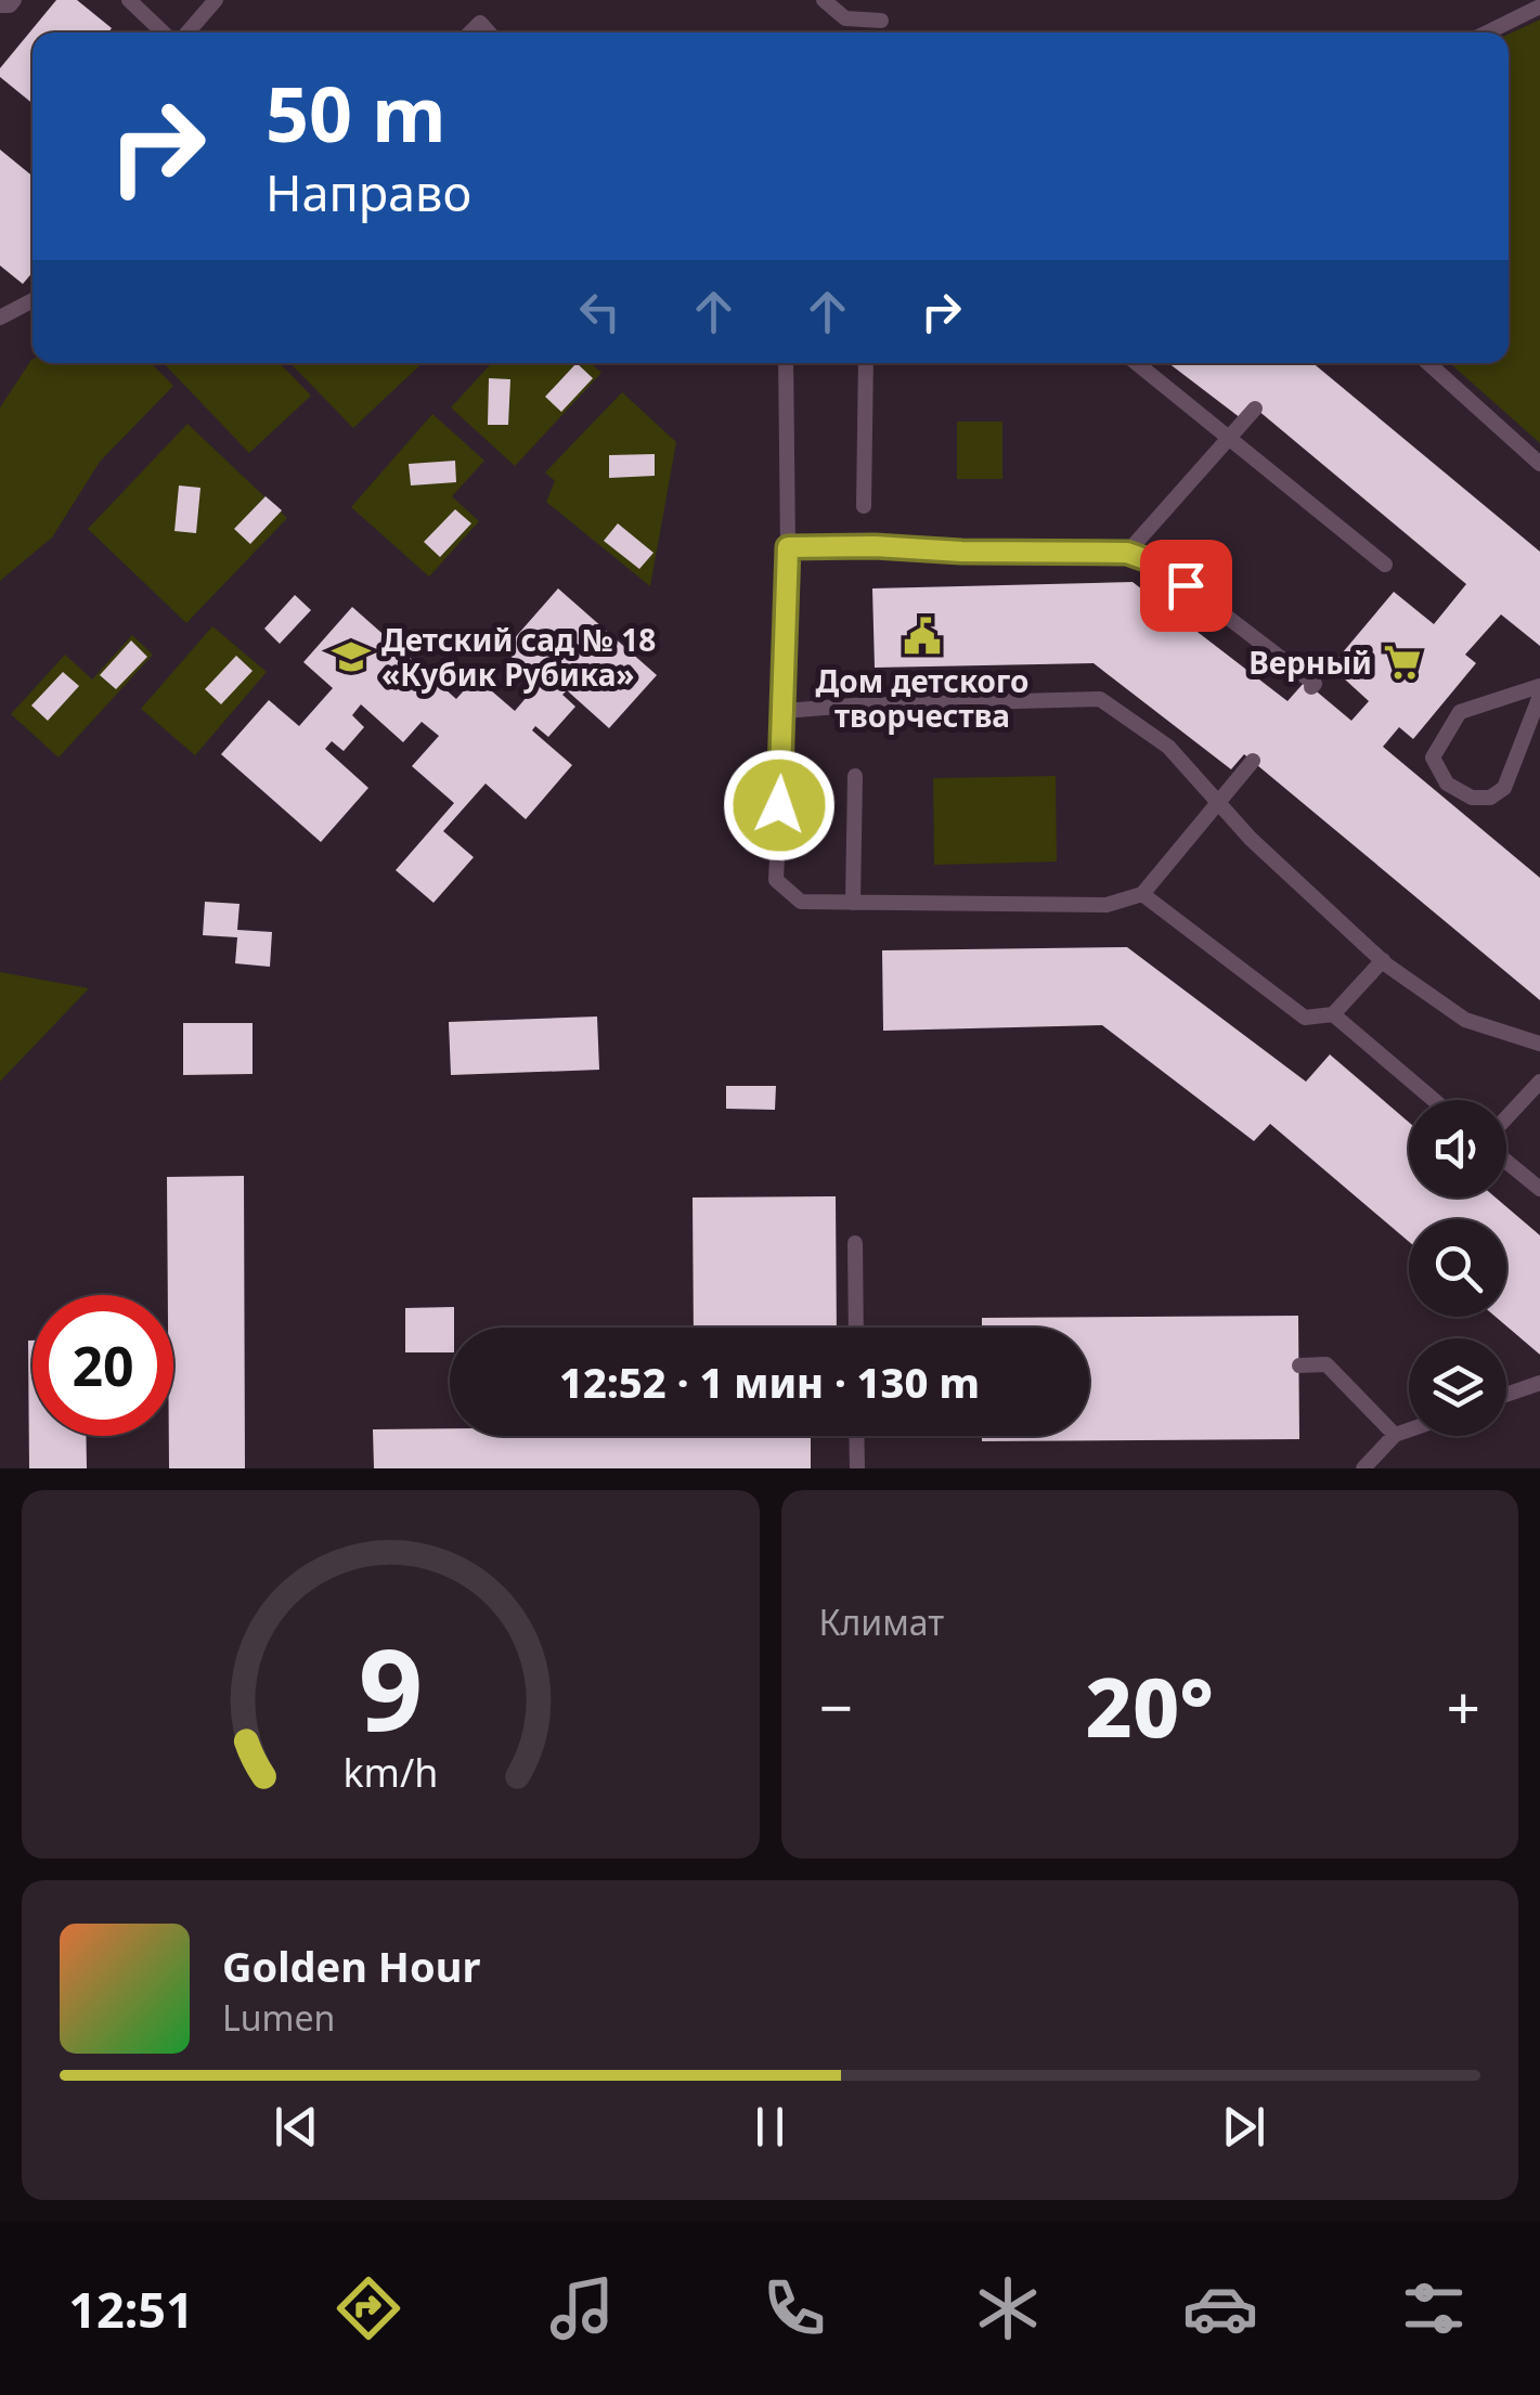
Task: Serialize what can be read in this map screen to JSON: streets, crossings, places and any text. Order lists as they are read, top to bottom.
{
  "places": {
    "public building": ["Дом детского творчества"],
    "school or university": ["Детский сад № 18 «Кубик Рубика»"],
    "supermarket": ["Верный"]
  },
  "page": {
    "turn": ["50 m", "Направо"],
    "limit": "20",
    "trip": "12:52 · 1 мин · 130 m",
    "tile": "Климат",
    "heat": ["−", "20°", "+"],
    "song": ["Golden Hour", "Lumen"],
    "tabs": "12:51",
    "gauge": ["9", "km/h"]
  }
}
